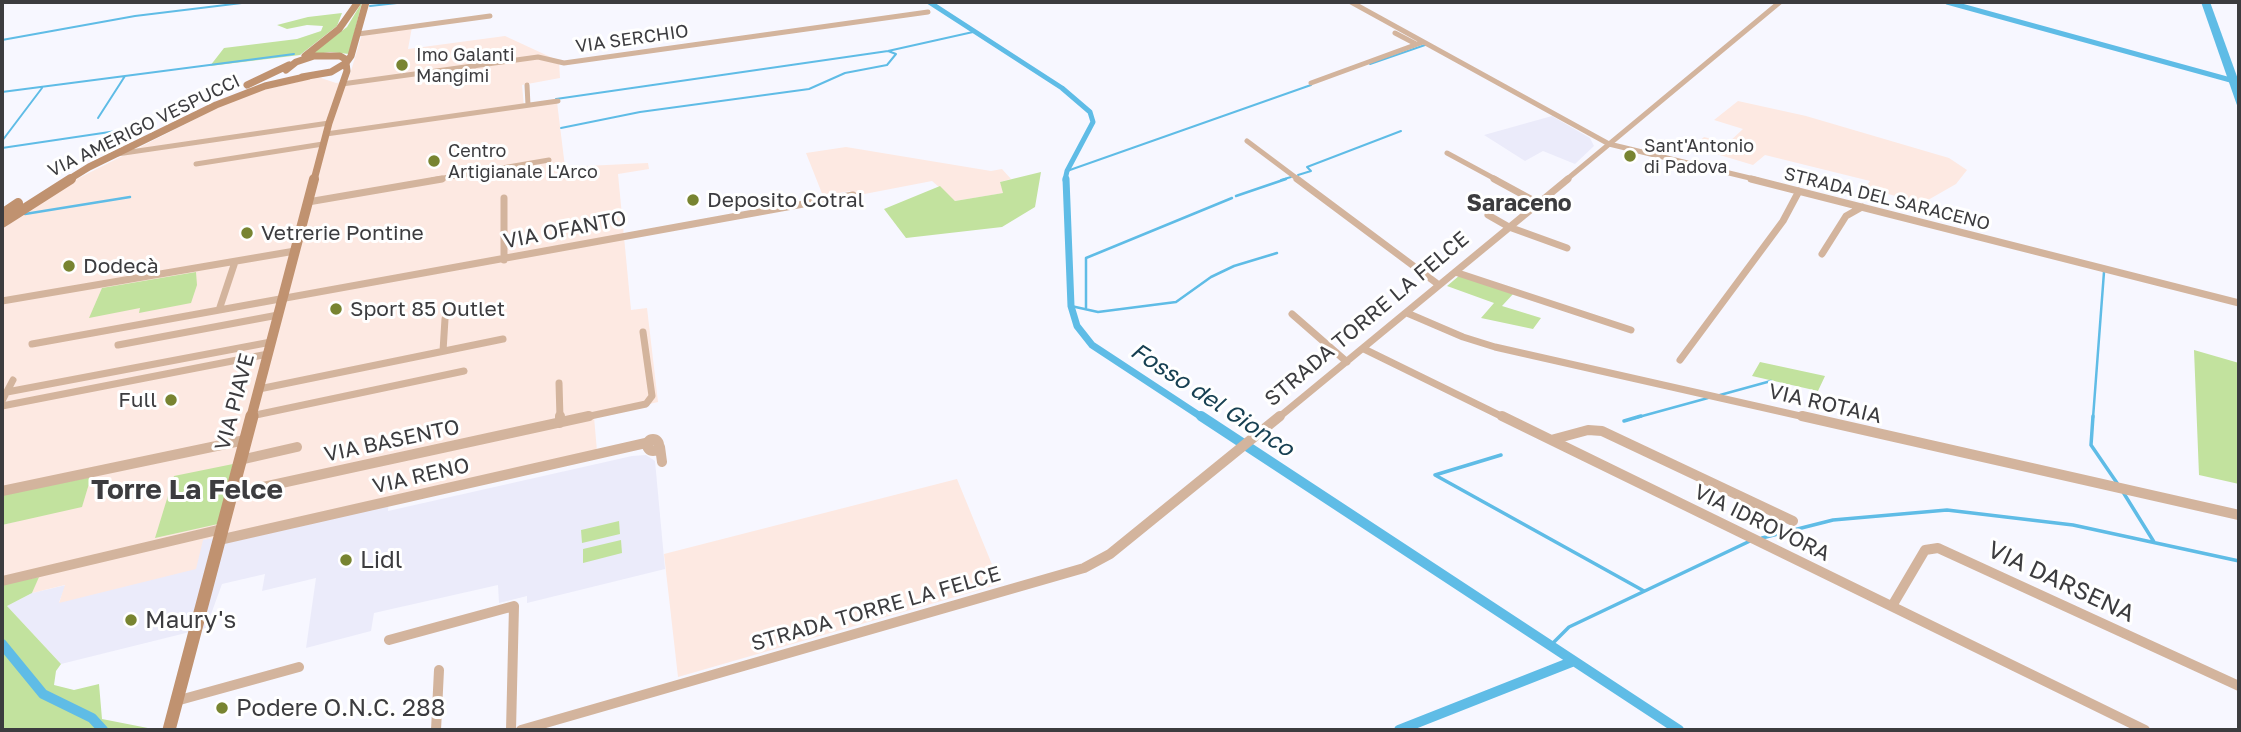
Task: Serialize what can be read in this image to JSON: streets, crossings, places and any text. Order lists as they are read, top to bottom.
{
  "streets": {
    "main road": ["VIA AMERIGO VESPUCCI", "VIA PIAVE"],
    "street": [
      "VIA SERCHIO",
      "STRADA DEL SARACENO",
      "VIA OFANTO",
      "STRADA TORRE LA FELCE",
      "VIA ROTAIA",
      "VIA BASENTO",
      "VIA RENO",
      "VIA IDROVORA",
      "VIA DARSENA"
    ]
  },
  "crossings": [
    ["VIA SERCHIO", "VIA PIAVE"],
    ["VIA AMERIGO VESPUCCI", "VIA PIAVE"],
    ["STRADA DEL SARACENO", "STRADA TORRE LA FELCE"],
    ["VIA OFANTO", "VIA PIAVE"],
    ["STRADA TORRE LA FELCE", "VIA ROTAIA"],
    ["STRADA TORRE LA FELCE", "VIA IDROVORA"],
    ["VIA PIAVE", "VIA BASENTO"],
    ["VIA PIAVE", "VIA RENO"],
    ["VIA IDROVORA", "VIA DARSENA"]
  ],
  "districts": ["Saraceno", "Torre La Felce"],
  "water": ["Fosso del Gionco"],
  "places": [
    "Imo Galanti Mangimi",
    "Sant'Antonio di Padova",
    "Centro Artigianale L'Arco",
    "Deposito Cotral",
    "Vetrerie Pontine",
    "Dodecà",
    "Sport 85 Outlet",
    "Full",
    "Lidl",
    "Maury's",
    "Podere O.N.C. 288"
  ]
}
